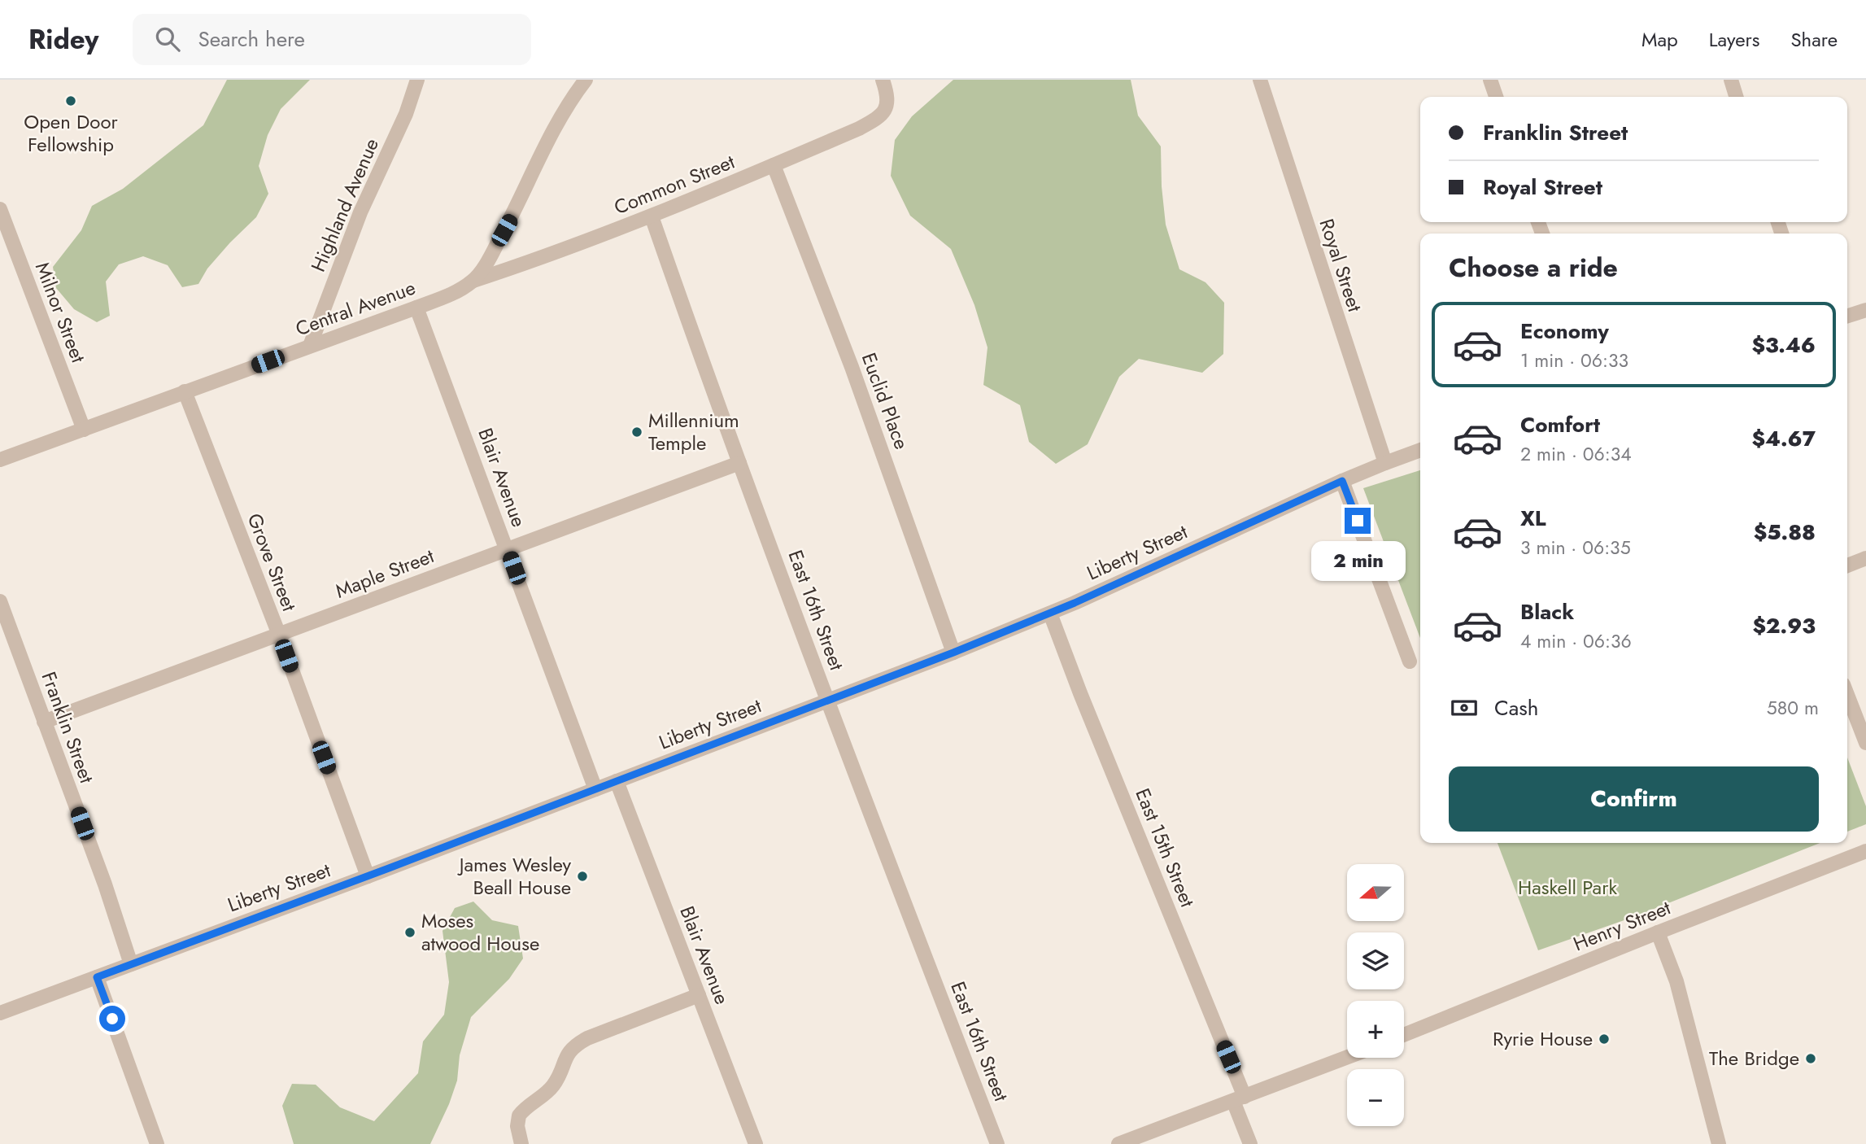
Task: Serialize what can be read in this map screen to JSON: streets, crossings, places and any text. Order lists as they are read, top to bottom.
{
  "streets": {
    "street": [
      "Common Street",
      "Highland Avenue",
      "Royal Street",
      "Central Avenue",
      "Milnor Street",
      "Euclid Place",
      "Blair Avenue",
      "Liberty Street",
      "Grove Street",
      "Maple Street",
      "East 16th Street",
      "Franklin Street",
      "East 15th Street",
      "Henry Street"
    ]
  },
  "crossings": [
    ["Common Street", "Central Avenue"],
    ["Common Street", "Euclid Place"],
    ["Common Street", "East 16th Street"],
    ["Highland Avenue", "Central Avenue"],
    ["Royal Street", "Liberty Street"],
    ["Central Avenue", "Milnor Street"],
    ["Central Avenue", "Blair Avenue"],
    ["Central Avenue", "Grove Street"],
    ["Euclid Place", "Liberty Street"],
    ["Blair Avenue", "Liberty Street"],
    ["Blair Avenue", "Maple Street"],
    ["Liberty Street", "Grove Street"],
    ["Liberty Street", "East 16th Street"],
    ["Liberty Street", "Franklin Street"],
    ["Liberty Street", "East 15th Street"],
    ["Grove Street", "Maple Street"],
    ["Maple Street", "East 16th Street"],
    ["Maple Street", "Franklin Street"]
  ],
  "parks": ["Haskell Park"],
  "places": [
    "Open Door Fellowship",
    "Millennium Temple",
    "James Wesley Beall House",
    "Moses atwood House",
    "Ryrie House",
    "The Bridge"
  ],
  "north": "left",
  "page": {
    "header": "Ridey",
    "search": "Search here",
    "nav": ["Map", "Layers", "Share"],
    "banner": ["Franklin Street", "Royal Street"],
    "heading": "Choose a ride",
    "list": [
      {
        "name": "Economy",
        "note": "1 min · 06:33",
        "value": "$3.46"
      },
      {
        "name": "Comfort",
        "note": "2 min · 06:34",
        "value": "$4.67"
      },
      {
        "name": "XL",
        "note": "3 min · 06:35",
        "value": "$5.88"
      },
      {
        "name": "Black",
        "note": "4 min · 06:36",
        "value": "$2.93"
      }
    ],
    "bubble": "2 min",
    "pay": ["Cash", "580 m"],
    "buttons": "Confirm",
    "map_buttons": ["+", "−"]
  }
}
